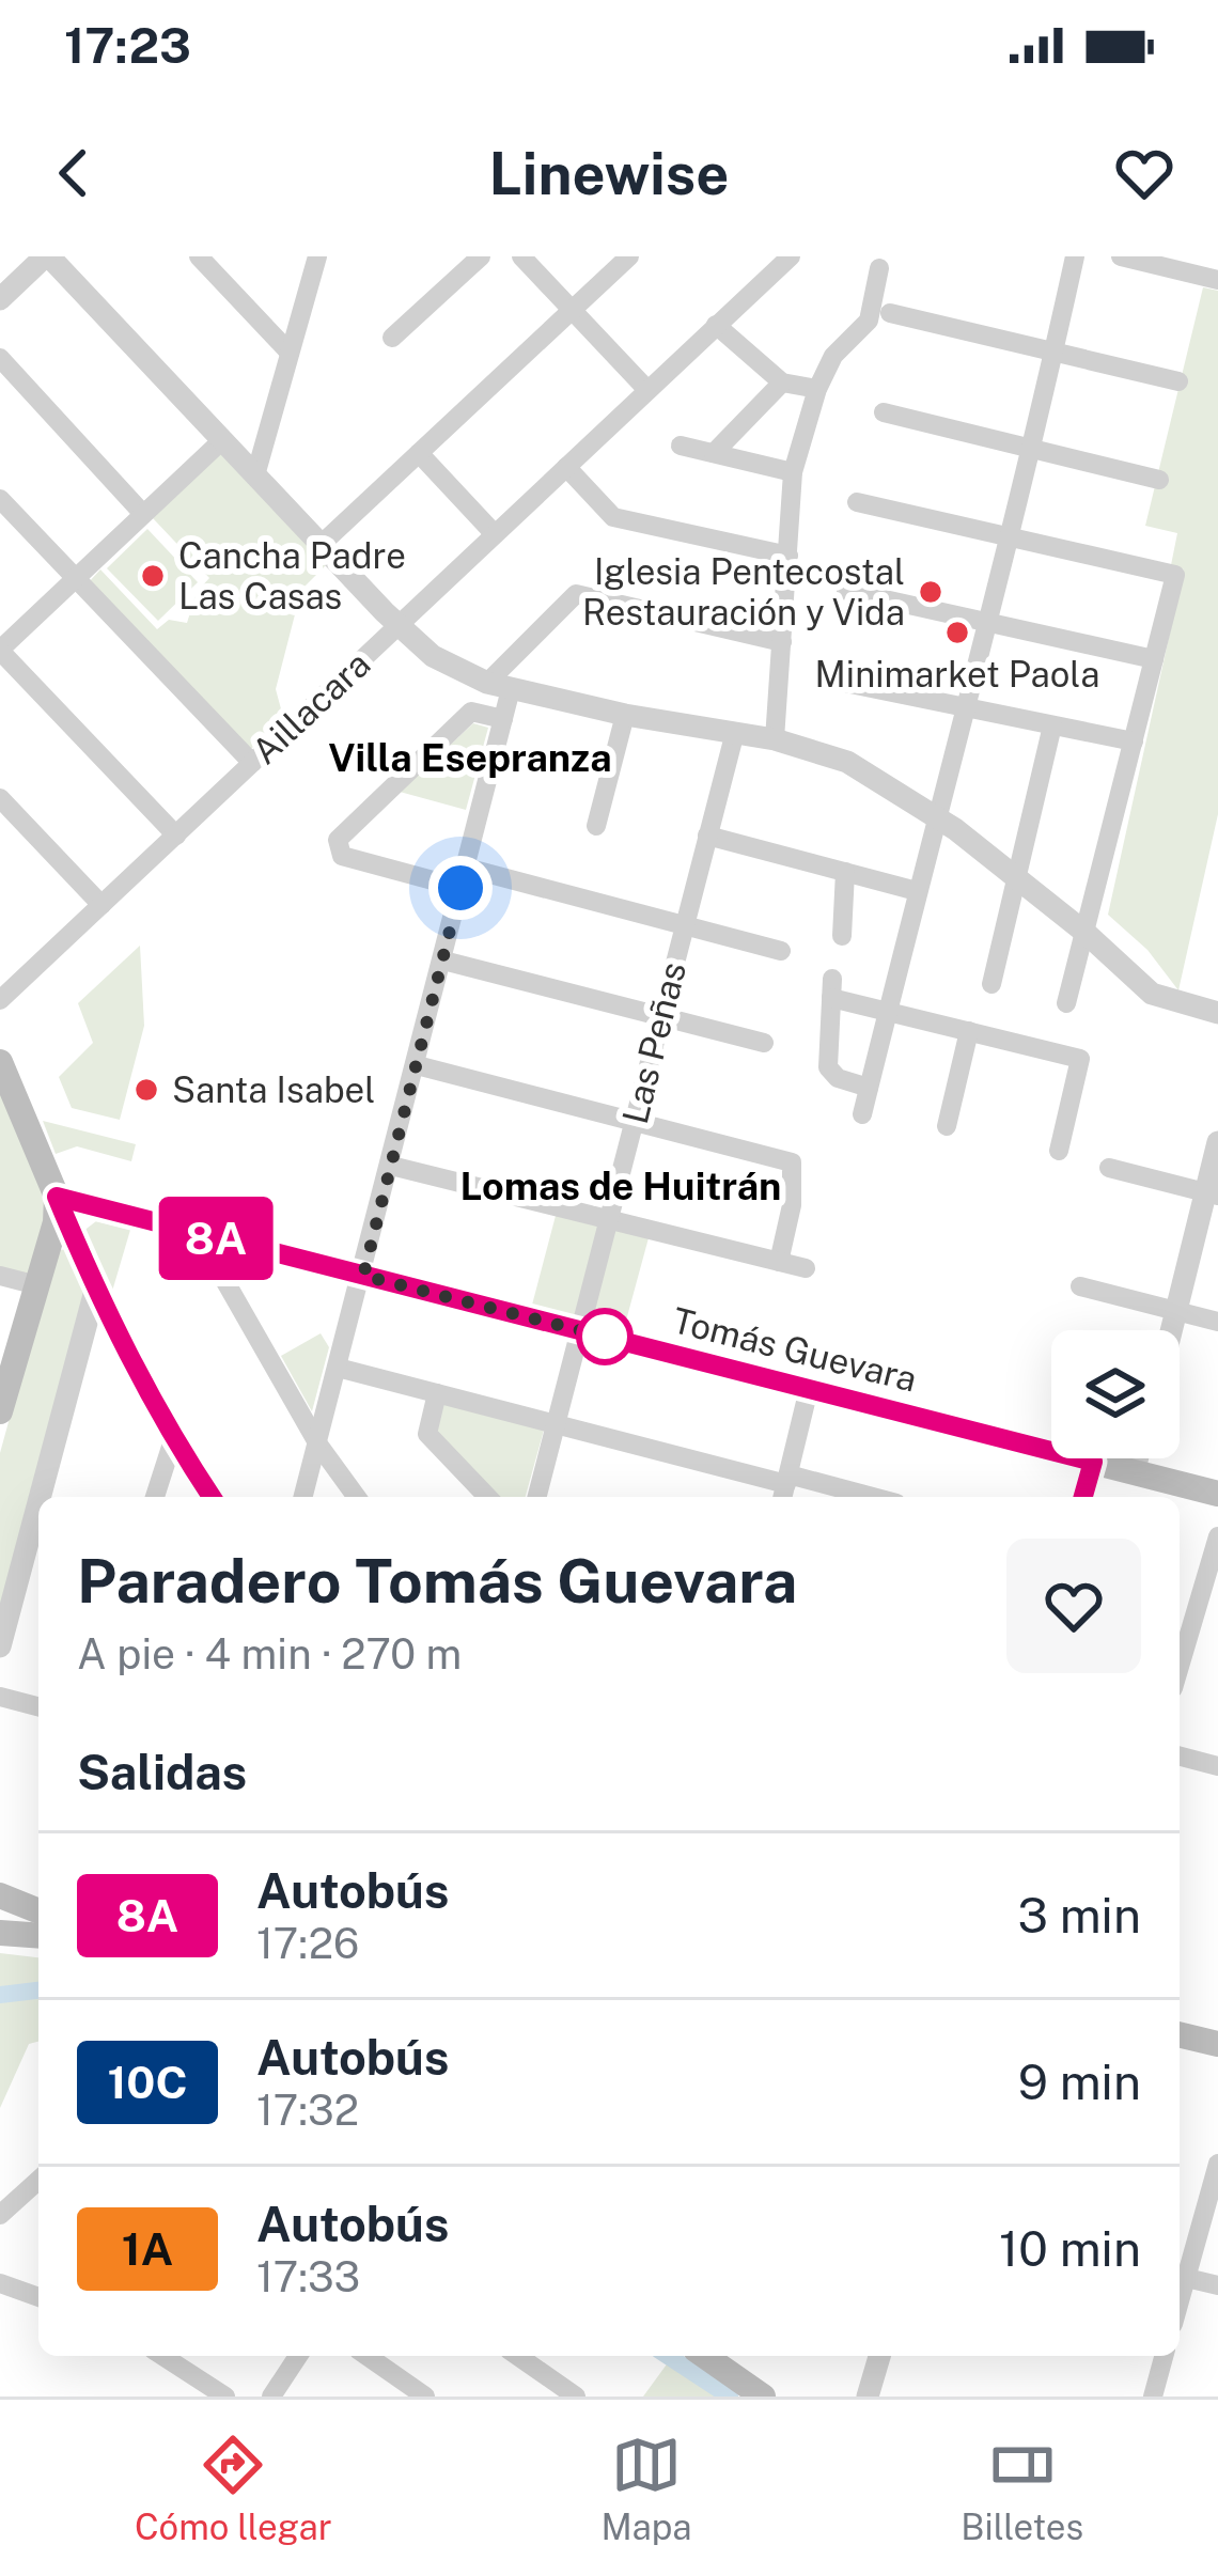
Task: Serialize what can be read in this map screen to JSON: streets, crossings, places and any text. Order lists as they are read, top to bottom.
{
  "streets": {
    "main road": ["Tomás Guevara"],
    "street": ["Aillacara", "Las Peñas"]
  },
  "crossings": [
    ["Las Peñas", "Tomás Guevara"]
  ],
  "districts": ["Villa Esepranza", "Lomas de Huitrán"],
  "places": [
    "Cancha Padre Las Casas",
    "Iglesia Pentecostal Restauración y Vida",
    "Minimarket Paola",
    "Santa Isabel"
  ],
  "lines": ["bus line 8A"],
  "page": {
    "status": "17:23",
    "header": "Linewise",
    "on_map": "8A",
    "heading": [
      ["Paradero Tomás Guevara", "A pie · 4 min · 270 m"],
      "Salidas"
    ],
    "list": [
      {
        "mark": "8A",
        "name": "Autobús",
        "note": "17:26",
        "value": "3 min"
      },
      {
        "mark": "10C",
        "name": "Autobús",
        "note": "17:32",
        "value": "9 min"
      },
      {
        "mark": "1A",
        "name": "Autobús",
        "note": "17:33",
        "value": "10 min"
      }
    ],
    "tabs": ["Cómo llegar", "Mapa", "Billetes"]
  }
}
